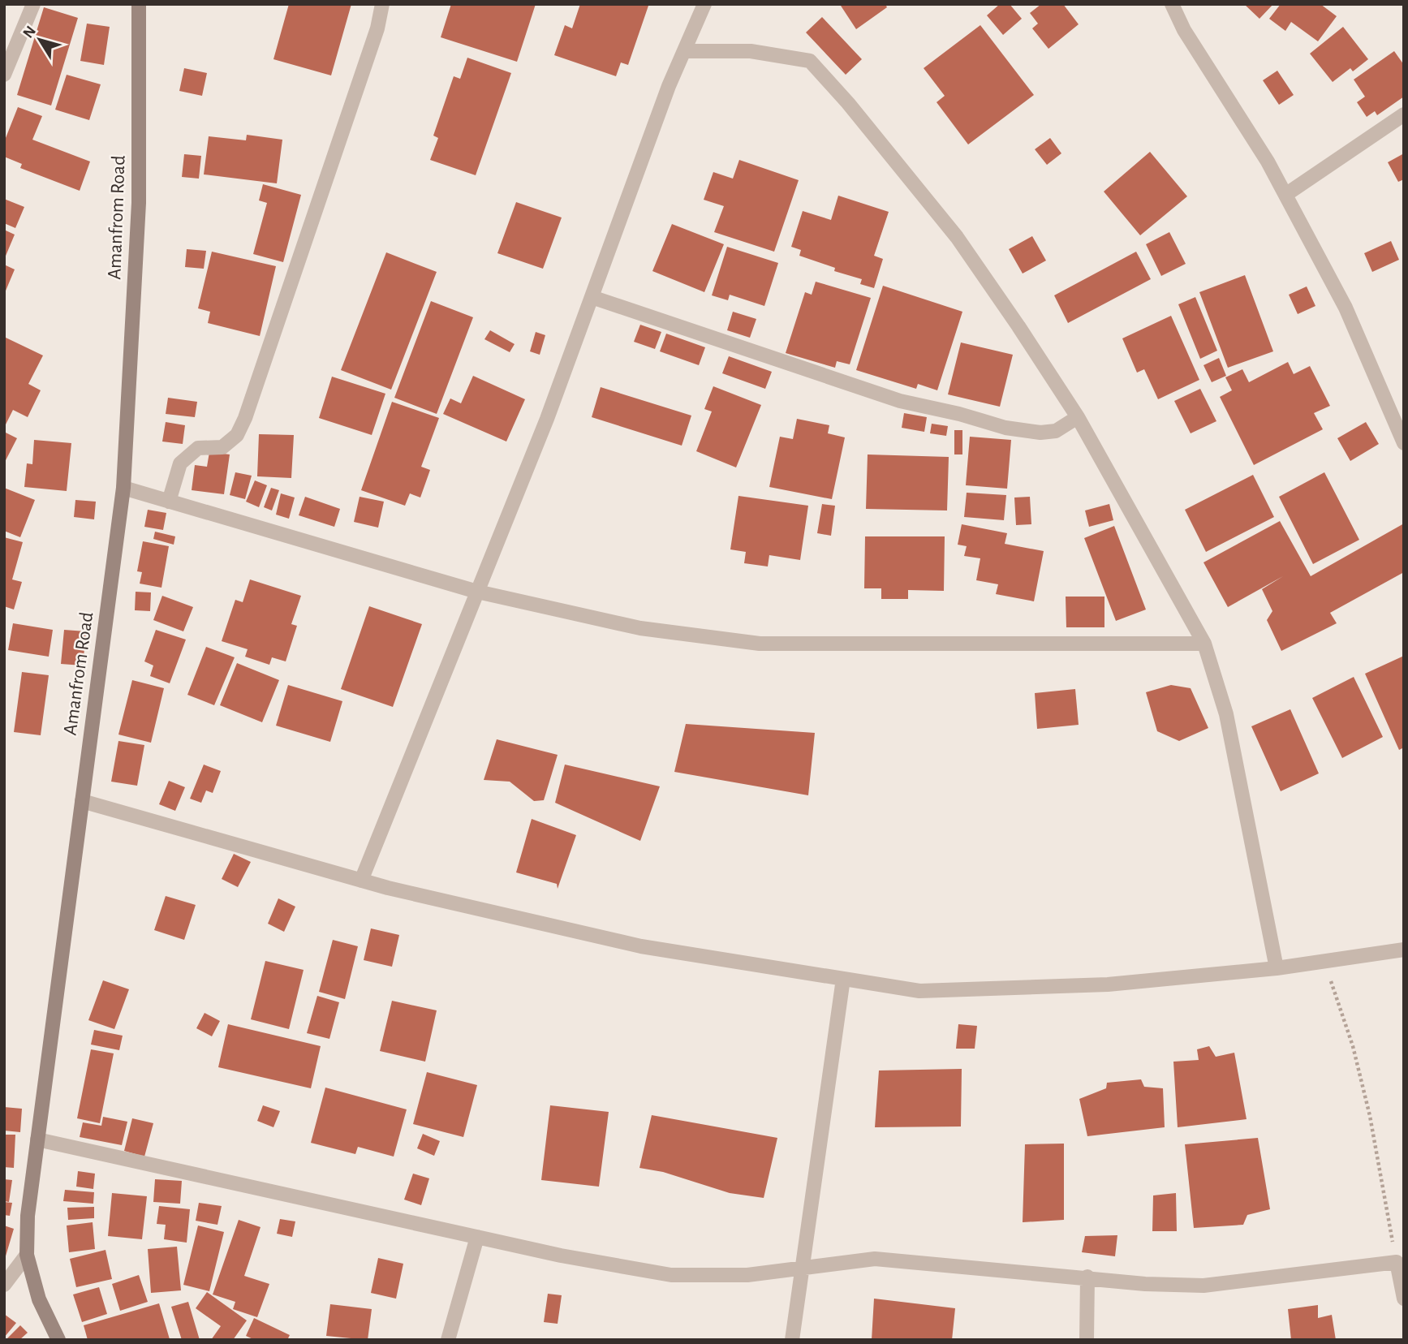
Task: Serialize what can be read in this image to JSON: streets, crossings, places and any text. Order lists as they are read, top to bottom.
{
  "streets": {
    "street": ["Amanfrom Road"]
  },
  "north": "top left"
}
